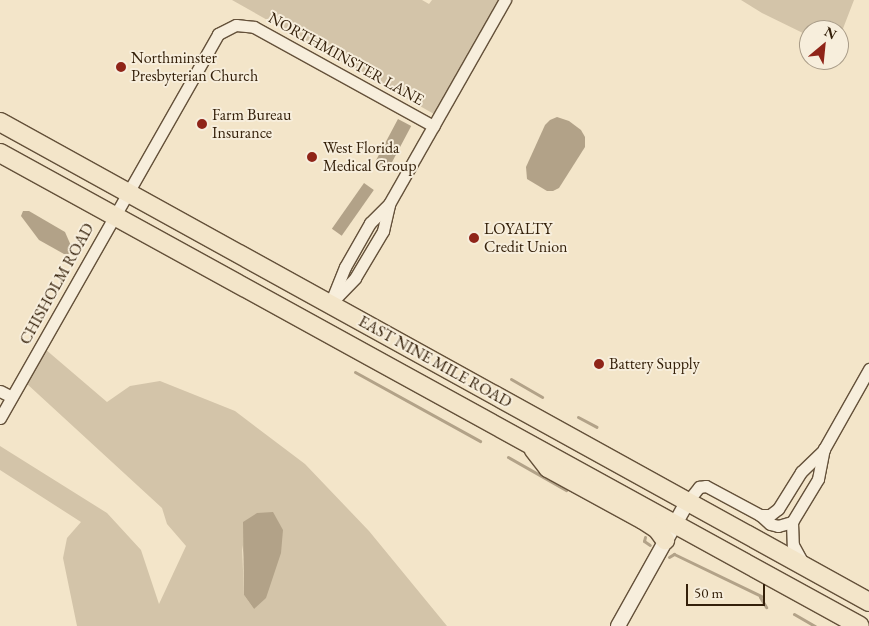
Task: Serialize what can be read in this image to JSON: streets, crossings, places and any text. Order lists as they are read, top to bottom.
{
  "streets": {
    "main road": ["EAST NINE MILE ROAD"],
    "street": ["NORTHMINSTER LANE", "CHISHOLM ROAD"]
  },
  "crossings": [
    ["NORTHMINSTER LANE", "CHISHOLM ROAD"],
    ["NORTHMINSTER LANE", "EAST NINE MILE ROAD"],
    ["CHISHOLM ROAD", "EAST NINE MILE ROAD"]
  ],
  "places": [
    "Northminster Presbyterian Church",
    "Farm Bureau Insurance",
    "West Florida Medical Group",
    "LOYALTY Credit Union",
    "Battery Supply"
  ],
  "scale_bar": "50 m",
  "north": "top right"
}
